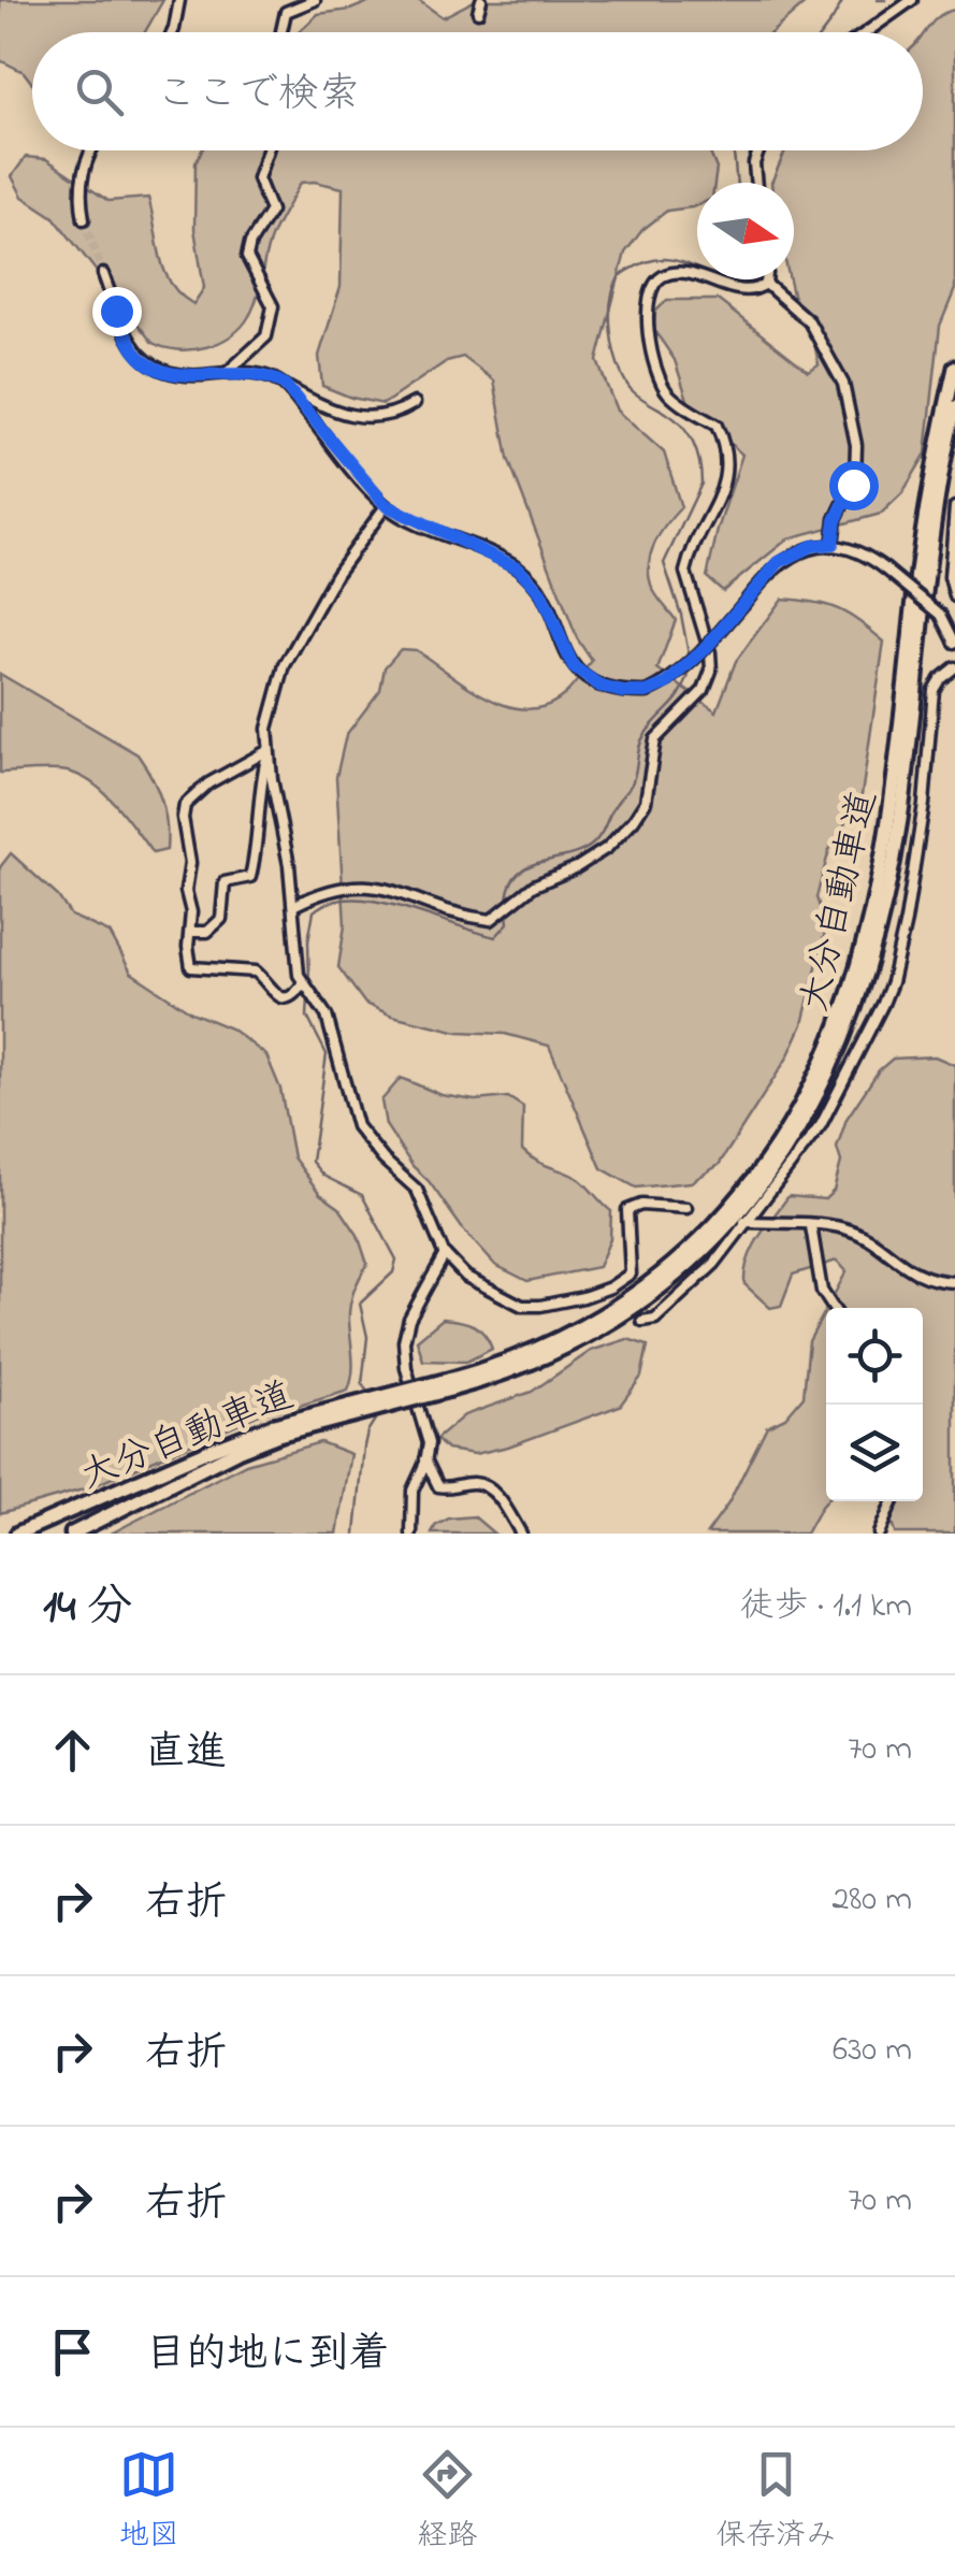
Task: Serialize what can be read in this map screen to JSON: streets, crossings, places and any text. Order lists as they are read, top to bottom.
{
  "streets": {
    "highway": ["大分自動車道"]
  },
  "north": "right",
  "page": {
    "search": "ここで検索",
    "heading": ["14 分", "徒歩 · 1.1 km"],
    "list": [
      ["直進", "70 m"],
      ["右折", "280 m"],
      ["右折", "630 m"],
      ["右折", "70 m"],
      "目的地に到着"
    ],
    "nav": ["地図", "経路", "保存済み"]
  }
}
